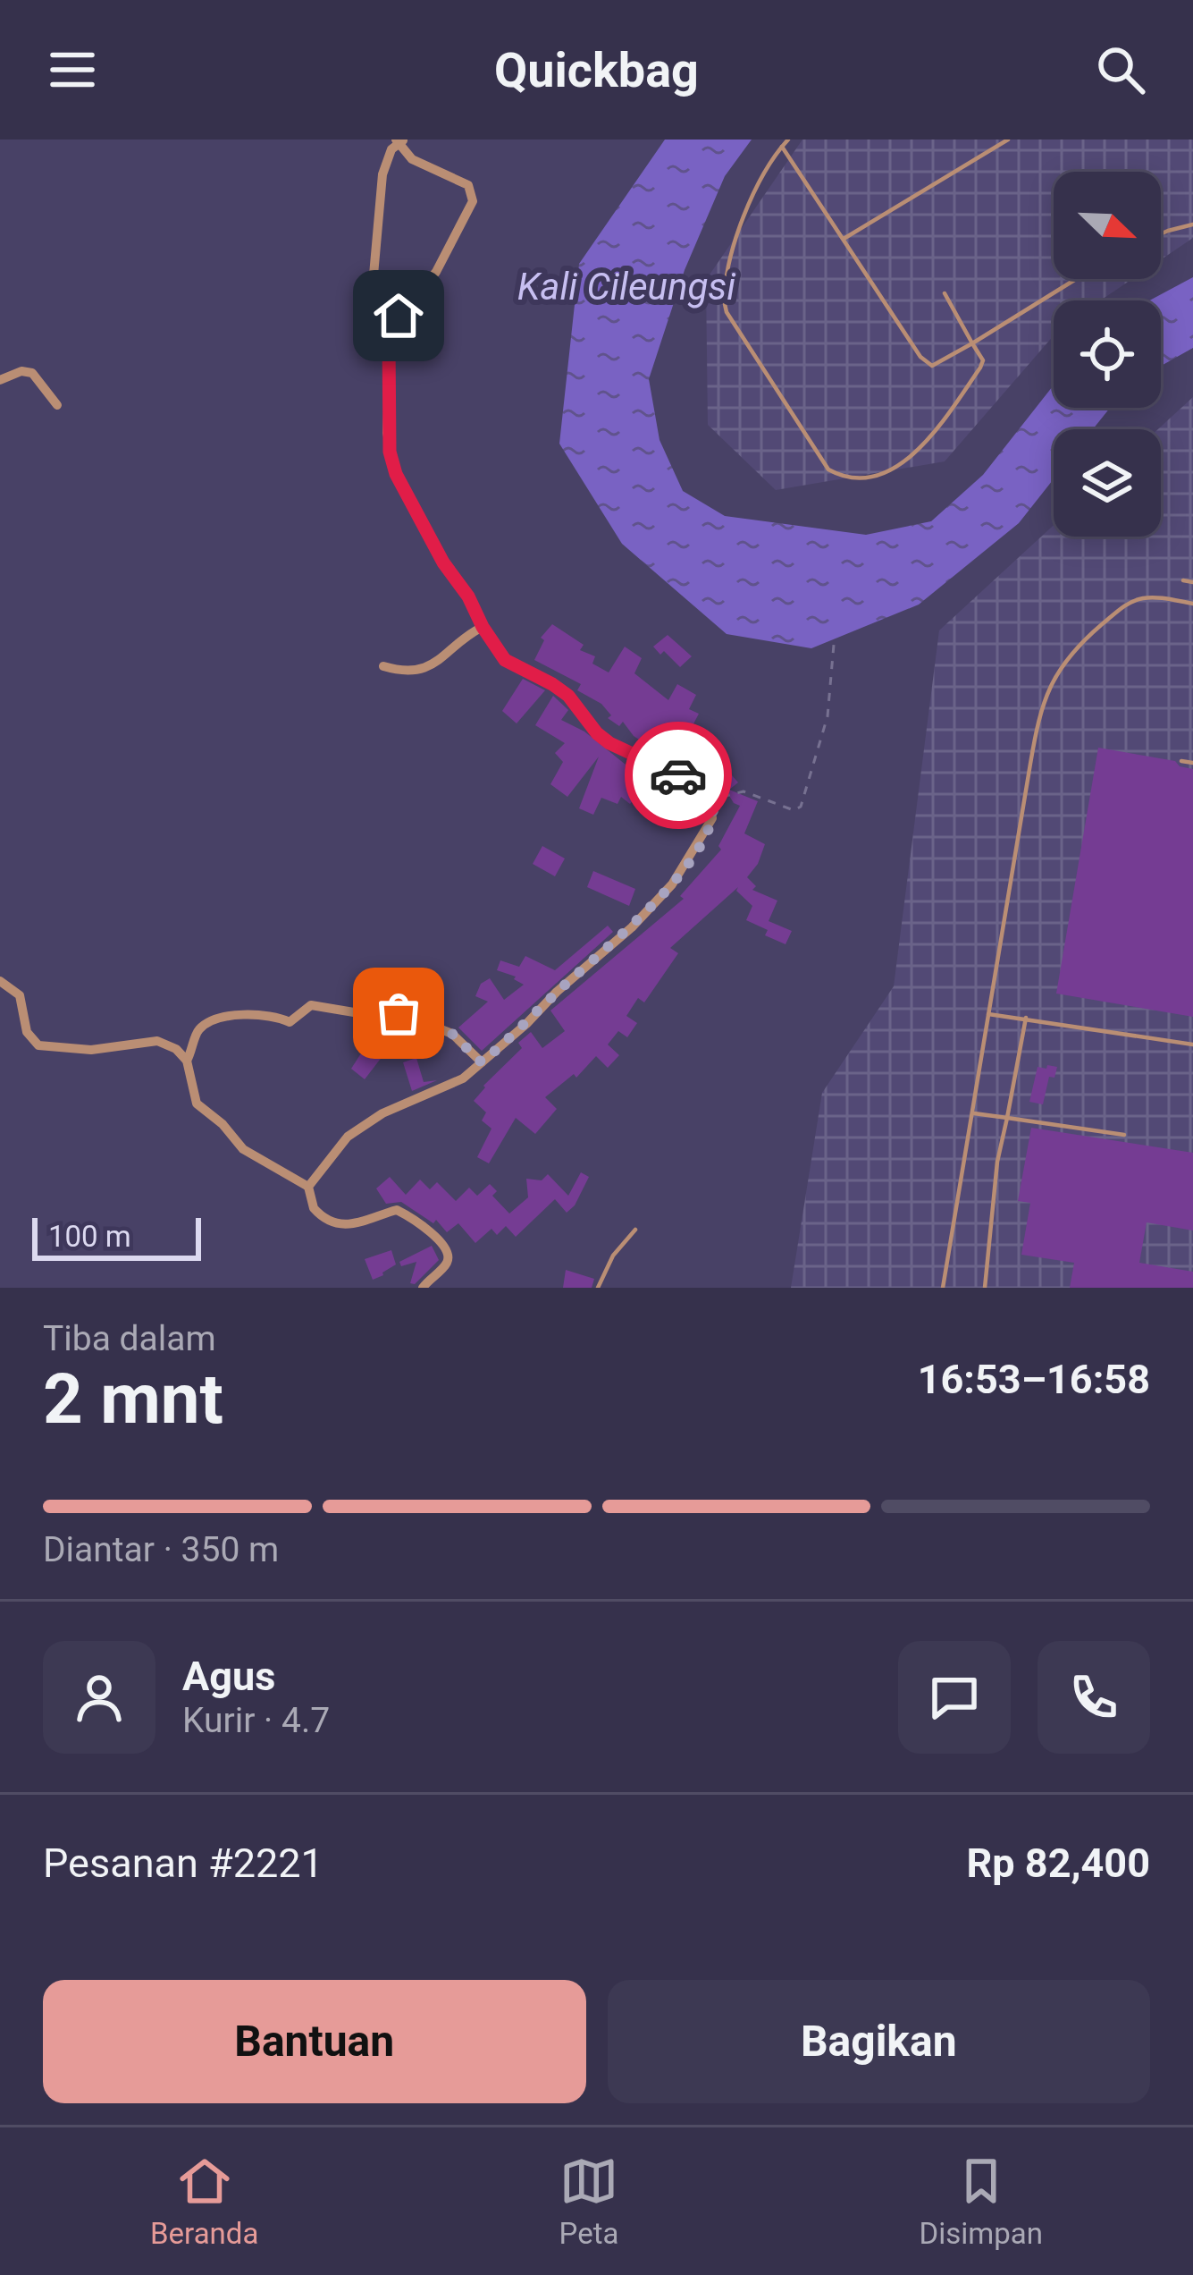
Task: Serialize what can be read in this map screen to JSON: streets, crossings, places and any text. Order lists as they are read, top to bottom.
{
  "water": ["Kali Cileungsi"],
  "scale_bar": "100 m",
  "north": "bottom right",
  "page": {
    "header": "Quickbag",
    "scale": "100 m",
    "heading": ["2 mnt", "Tiba dalam", "16:53–16:58"],
    "panel": [
      "Agus",
      "Kurir · 4.7",
      "Pesanan #2221",
      "Rp 82,400"
    ],
    "bar": "Diantar · 350 m",
    "buttons": ["Bantuan", "Bagikan"],
    "tabs": ["Beranda", "Peta", "Disimpan"]
  }
}
